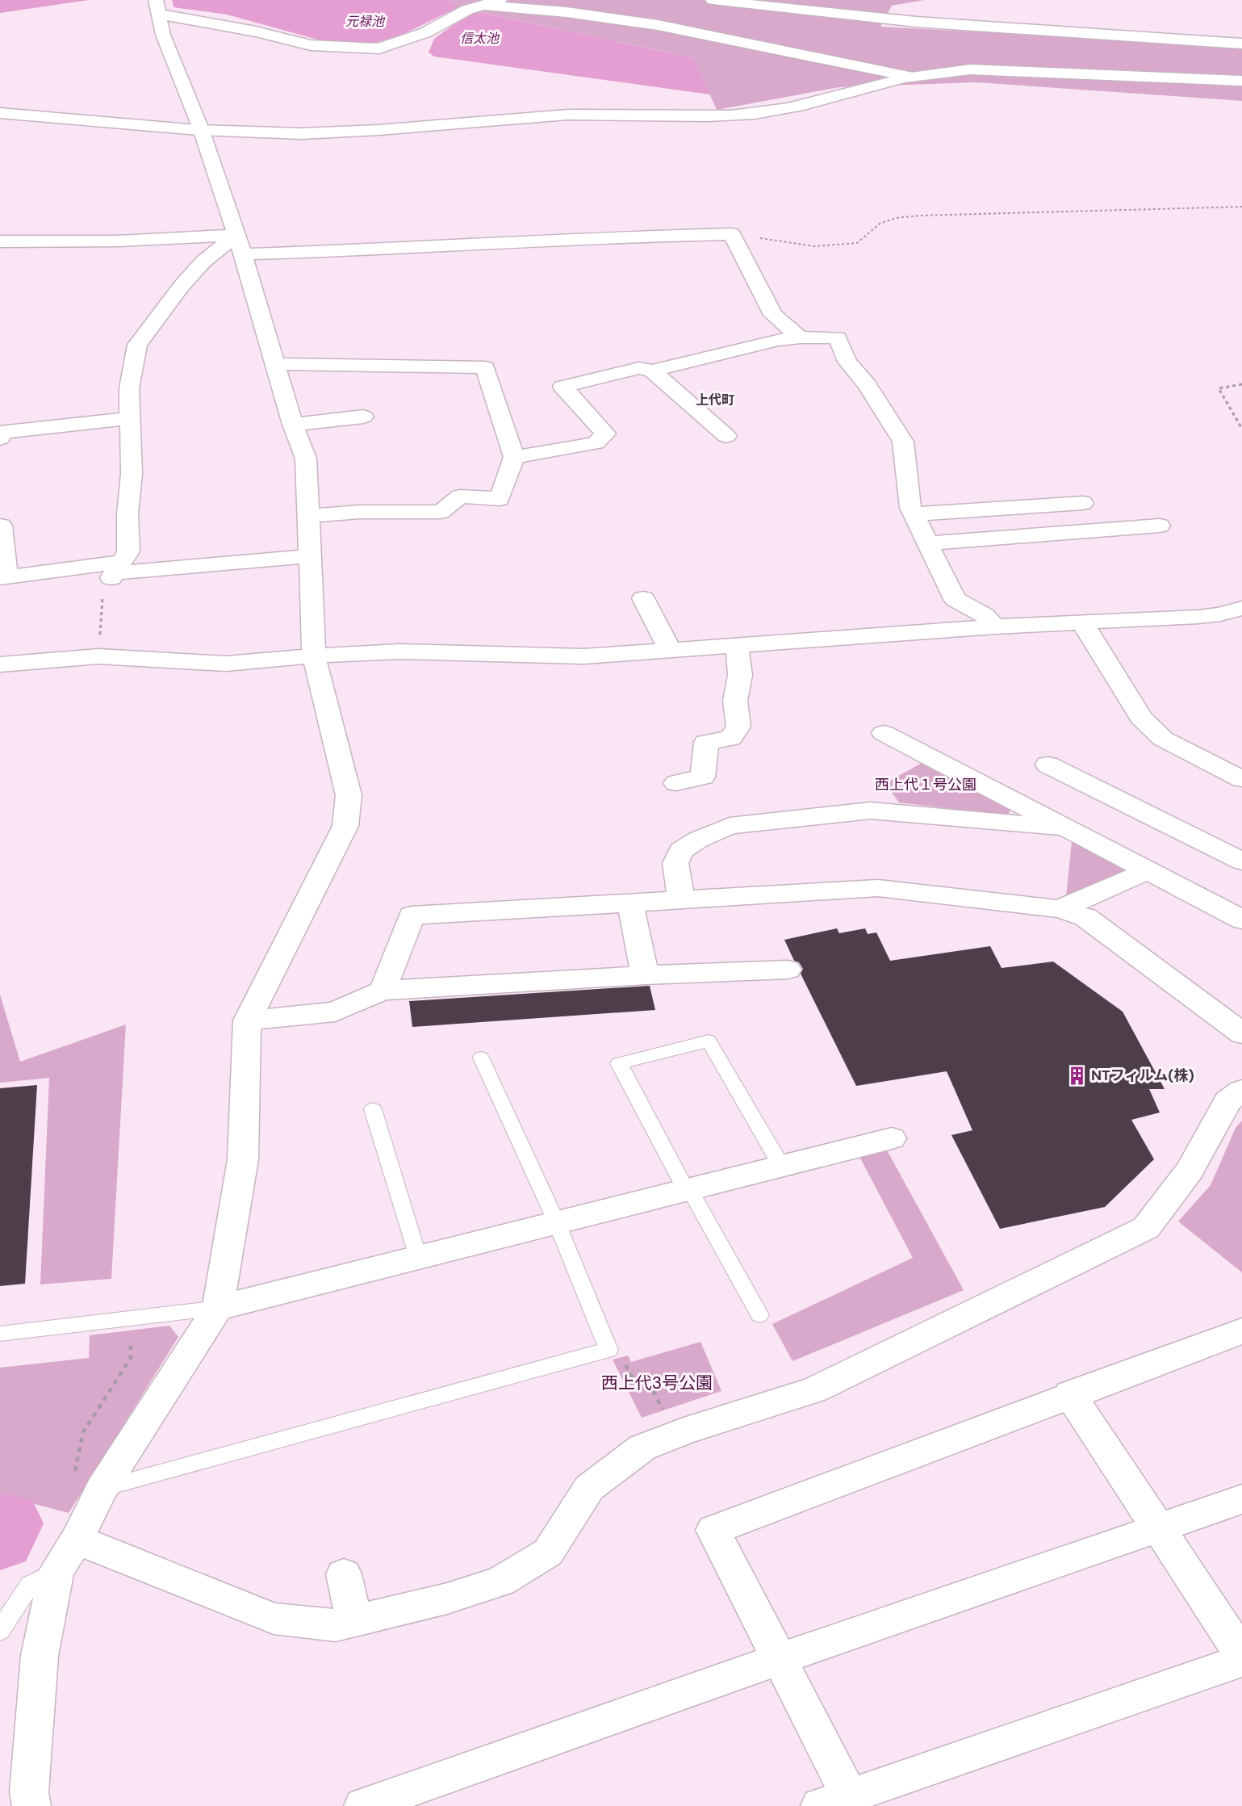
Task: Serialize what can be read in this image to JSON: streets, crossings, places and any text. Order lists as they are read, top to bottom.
{
  "districts": ["上代町"],
  "water": ["元禄池", "信太池"],
  "parks": ["西上代１号公園", "西上代3号公園"],
  "places": {
    "building": ["NTフィルム(株)"]
  }
}
